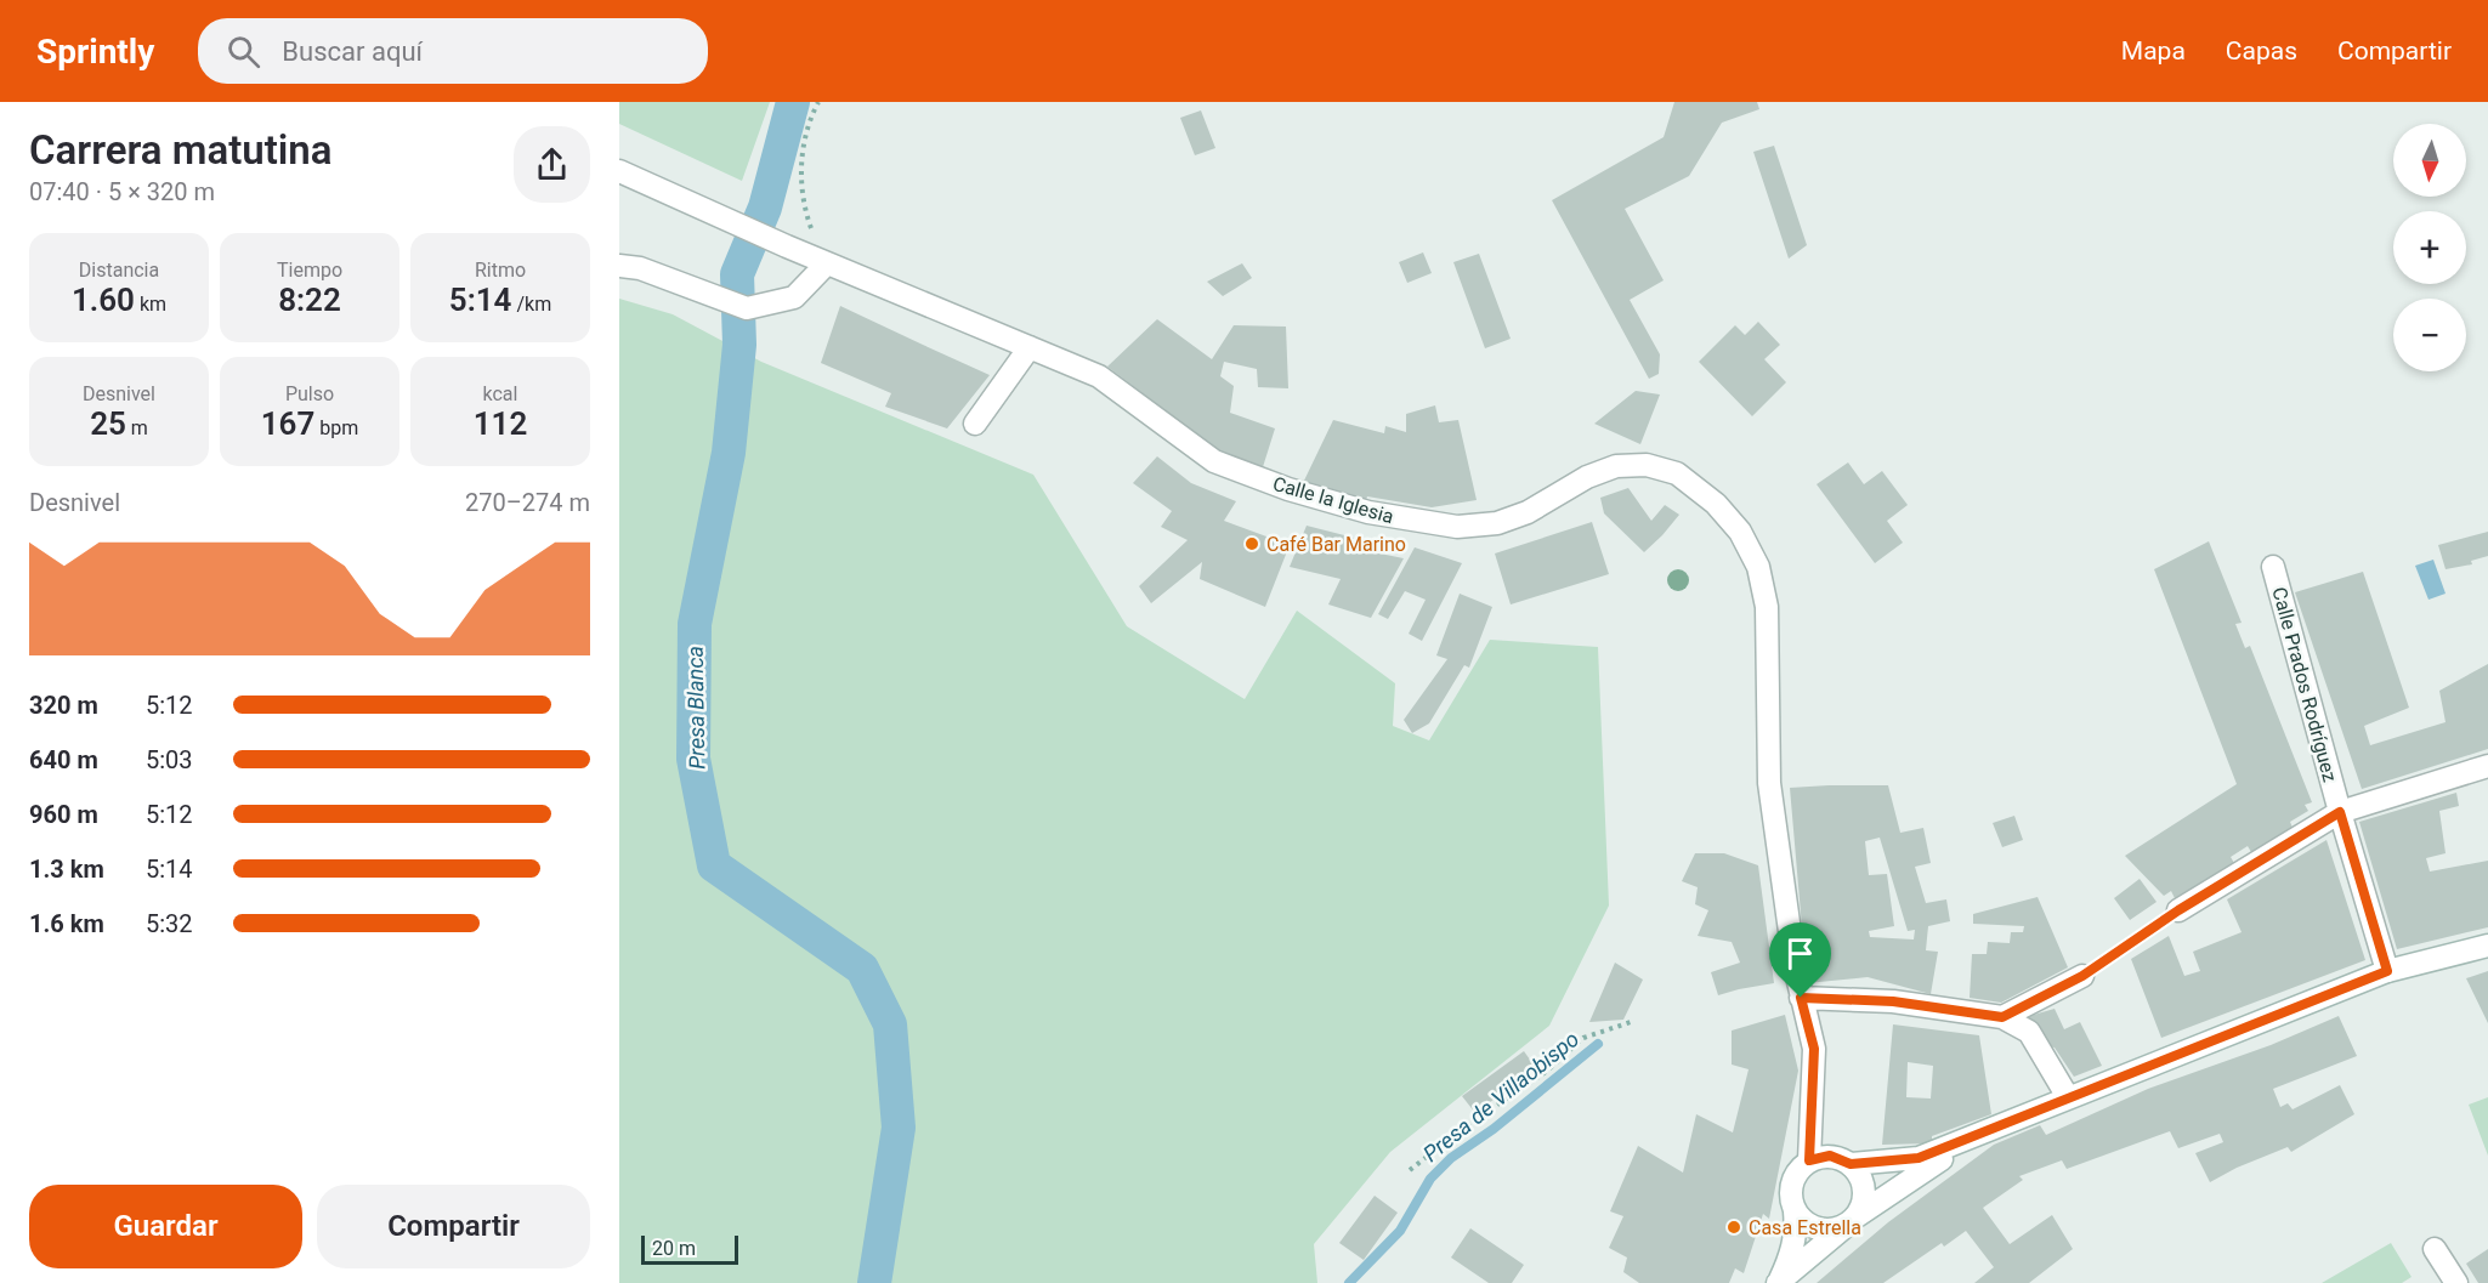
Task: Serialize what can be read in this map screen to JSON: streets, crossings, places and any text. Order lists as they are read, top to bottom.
{
  "streets": {
    "street": ["Calle la Iglesia", "Calle Prados Rodríguez"]
  },
  "water": ["Presa Blanca", "Presa de Villaobispo"],
  "places": ["Café Bar Marino", "Casa Estrella"],
  "scale_bar": "20 m",
  "north": "bottom",
  "page": {
    "header": "Sprintly",
    "search": "Buscar aquí",
    "nav": ["Mapa", "Capas", "Compartir"],
    "heading": ["Carrera matutina", "07:40 · 5 × 320 m"],
    "map_buttons": ["+", "−"],
    "stats": [
      ["Distancia", "1.60 km"],
      ["Tiempo", "8:22"],
      ["Ritmo", "5:14 /km"],
      ["Desnivel", "25 m"],
      ["Pulso", "167 bpm"],
      ["kcal", "112"]
    ],
    "chart": ["Desnivel", "270–274 m"],
    "list": [
      {
        "name": "320 m",
        "note": "5:12"
      },
      {
        "name": "640 m",
        "note": "5:03"
      },
      {
        "name": "960 m",
        "note": "5:12"
      },
      {
        "name": "1.3 km",
        "note": "5:14"
      },
      {
        "name": "1.6 km",
        "note": "5:32"
      }
    ],
    "buttons": ["Guardar", "Compartir"],
    "scale": "20 m"
  }
}
